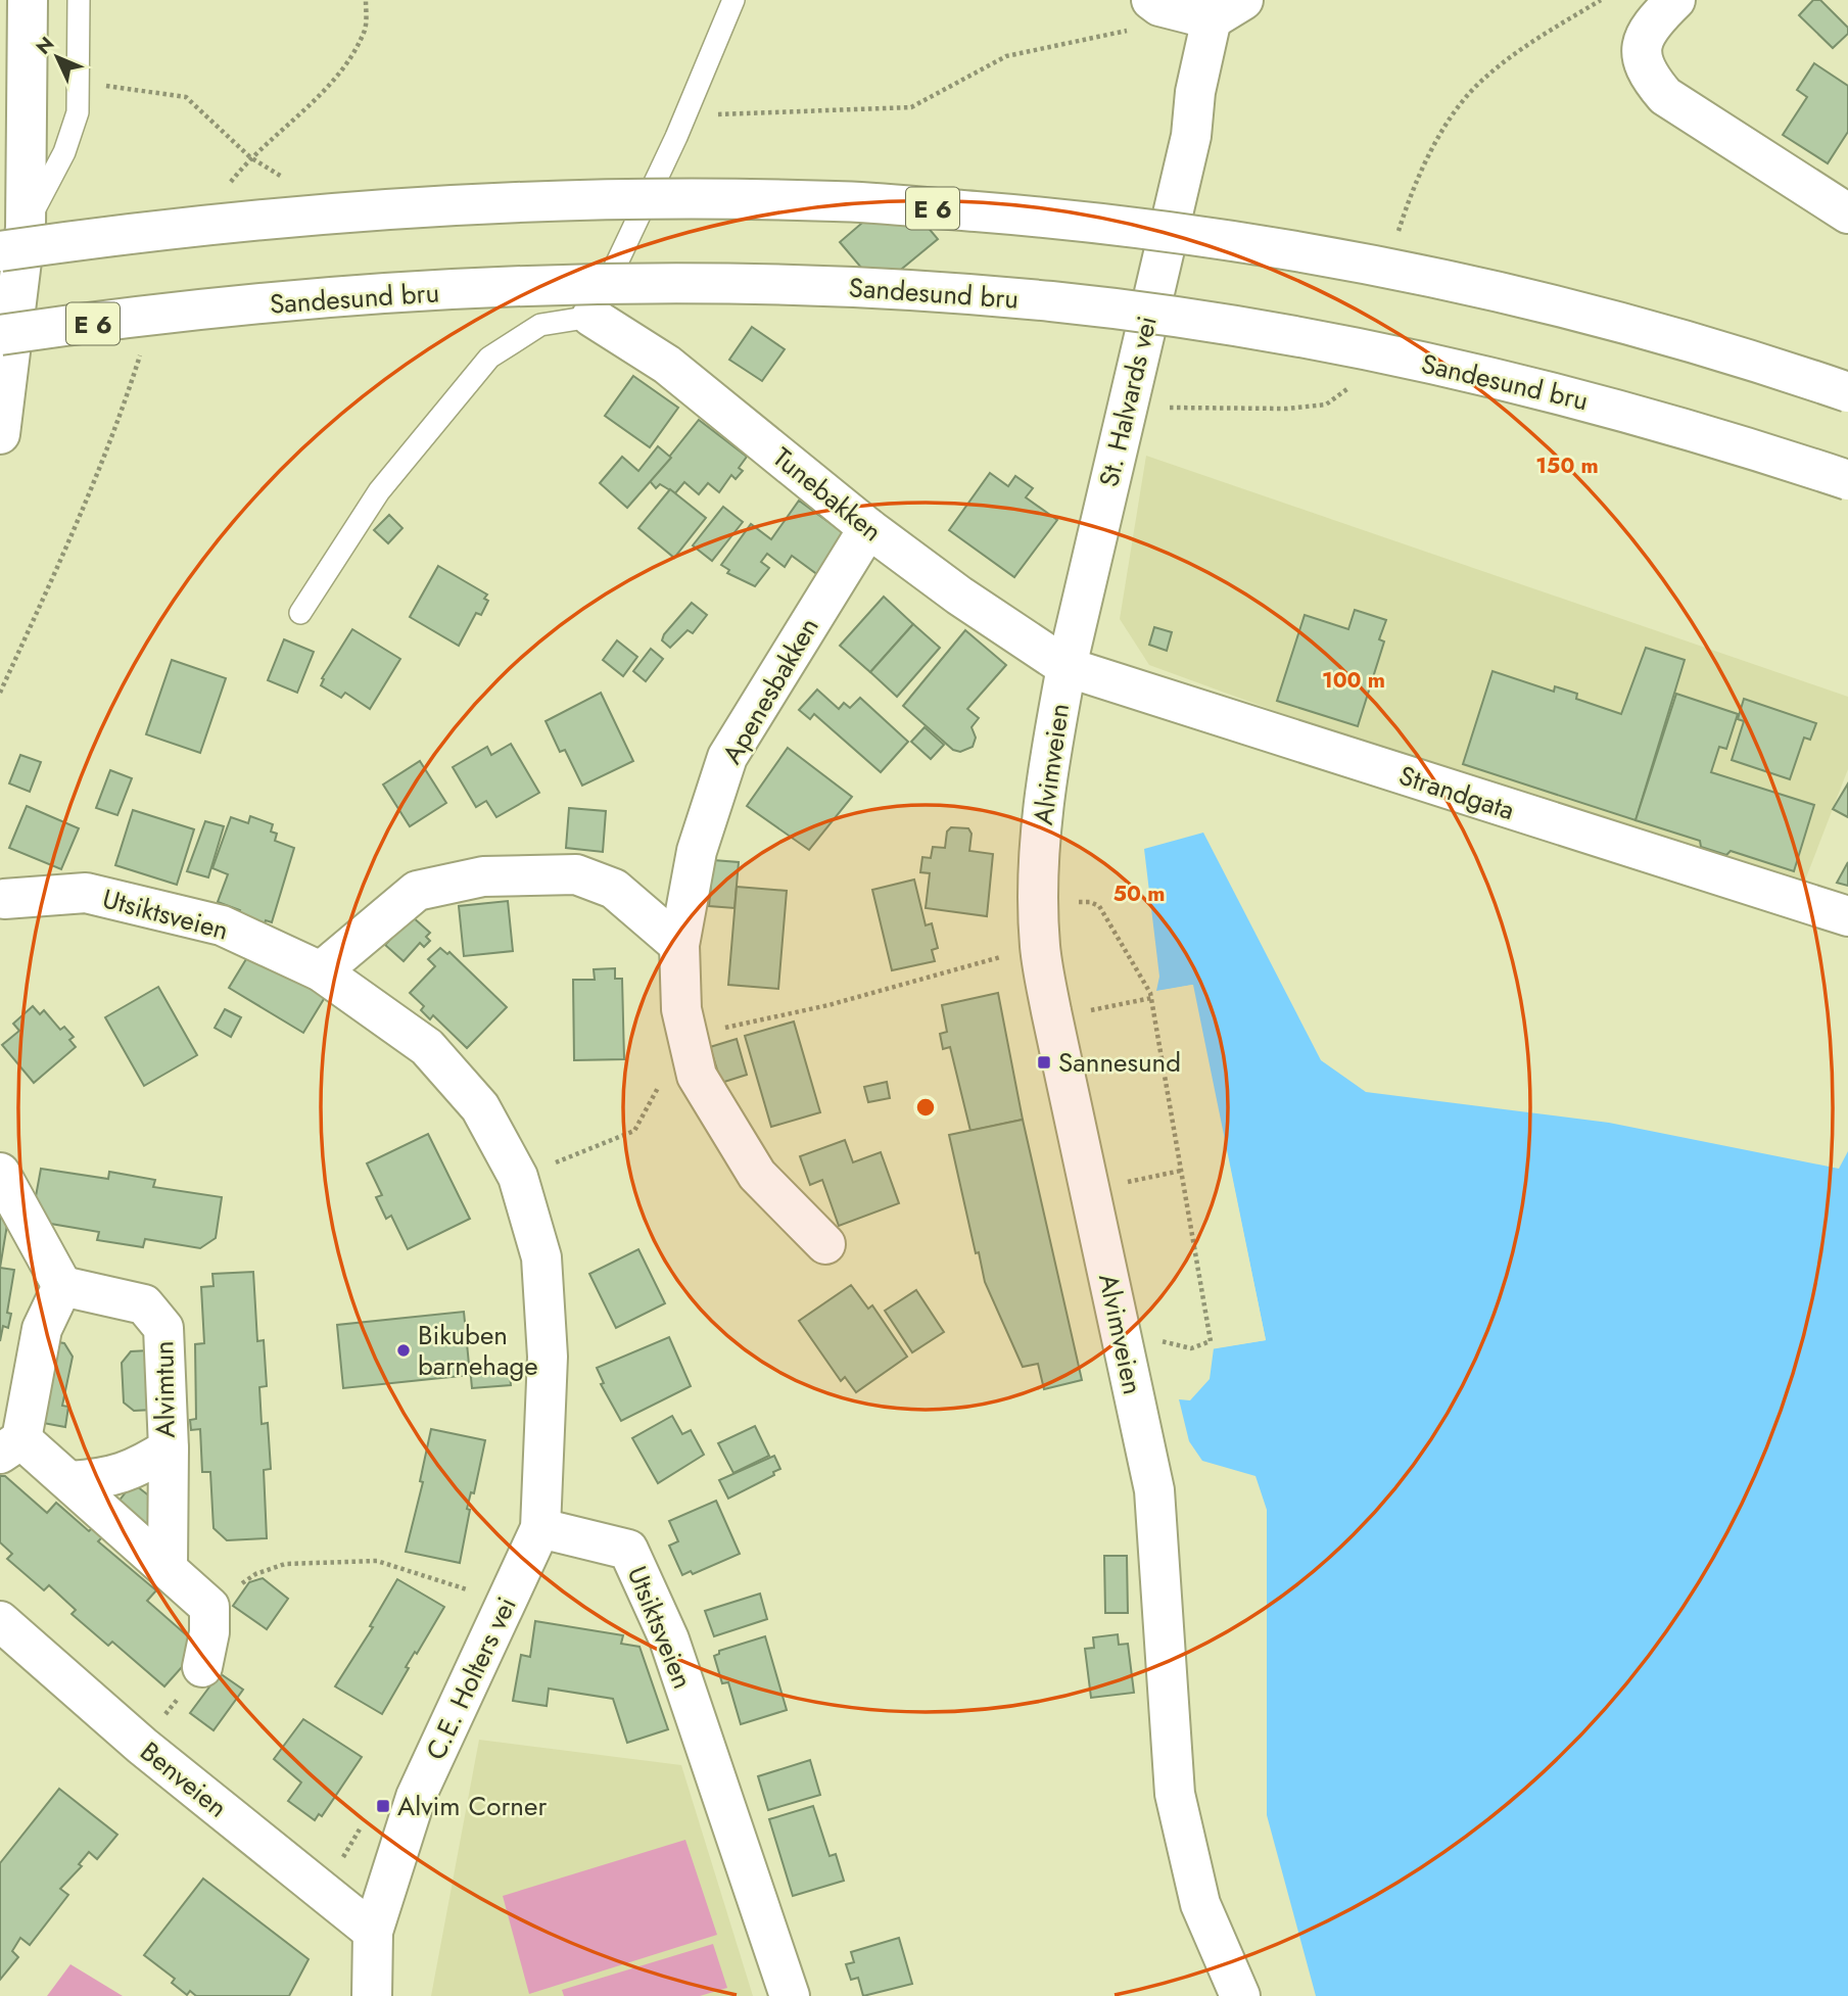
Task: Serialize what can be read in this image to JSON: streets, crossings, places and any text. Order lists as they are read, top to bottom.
{
  "streets": {
    "main road": [
      "E 6",
      "Sandesund bru",
      "St. Halvards vei",
      "Tunebakken",
      "Apenesbakken",
      "Alvimveien",
      "Strandgata",
      "Utsiktsveien",
      "Alvimtun",
      "C.E. Holters vei",
      "Benveien"
    ]
  },
  "crossings": [
    ["St. Halvards vei", "Tunebakken"],
    ["St. Halvards vei", "Alvimveien"],
    ["St. Halvards vei", "Strandgata"],
    ["Tunebakken", "Apenesbakken"],
    ["Tunebakken", "Alvimveien"],
    ["Tunebakken", "Strandgata"],
    ["Alvimveien", "Strandgata"],
    ["Utsiktsveien", "C.E. Holters vei"],
    ["C.E. Holters vei", "Benveien"]
  ],
  "places": {
    "transit": ["Sannesund", "Alvim Corner"],
    "other": ["Bikuben barnehage"]
  },
  "north": "top left",
  "rings": ["150 m", "100 m", "50 m"]
}
